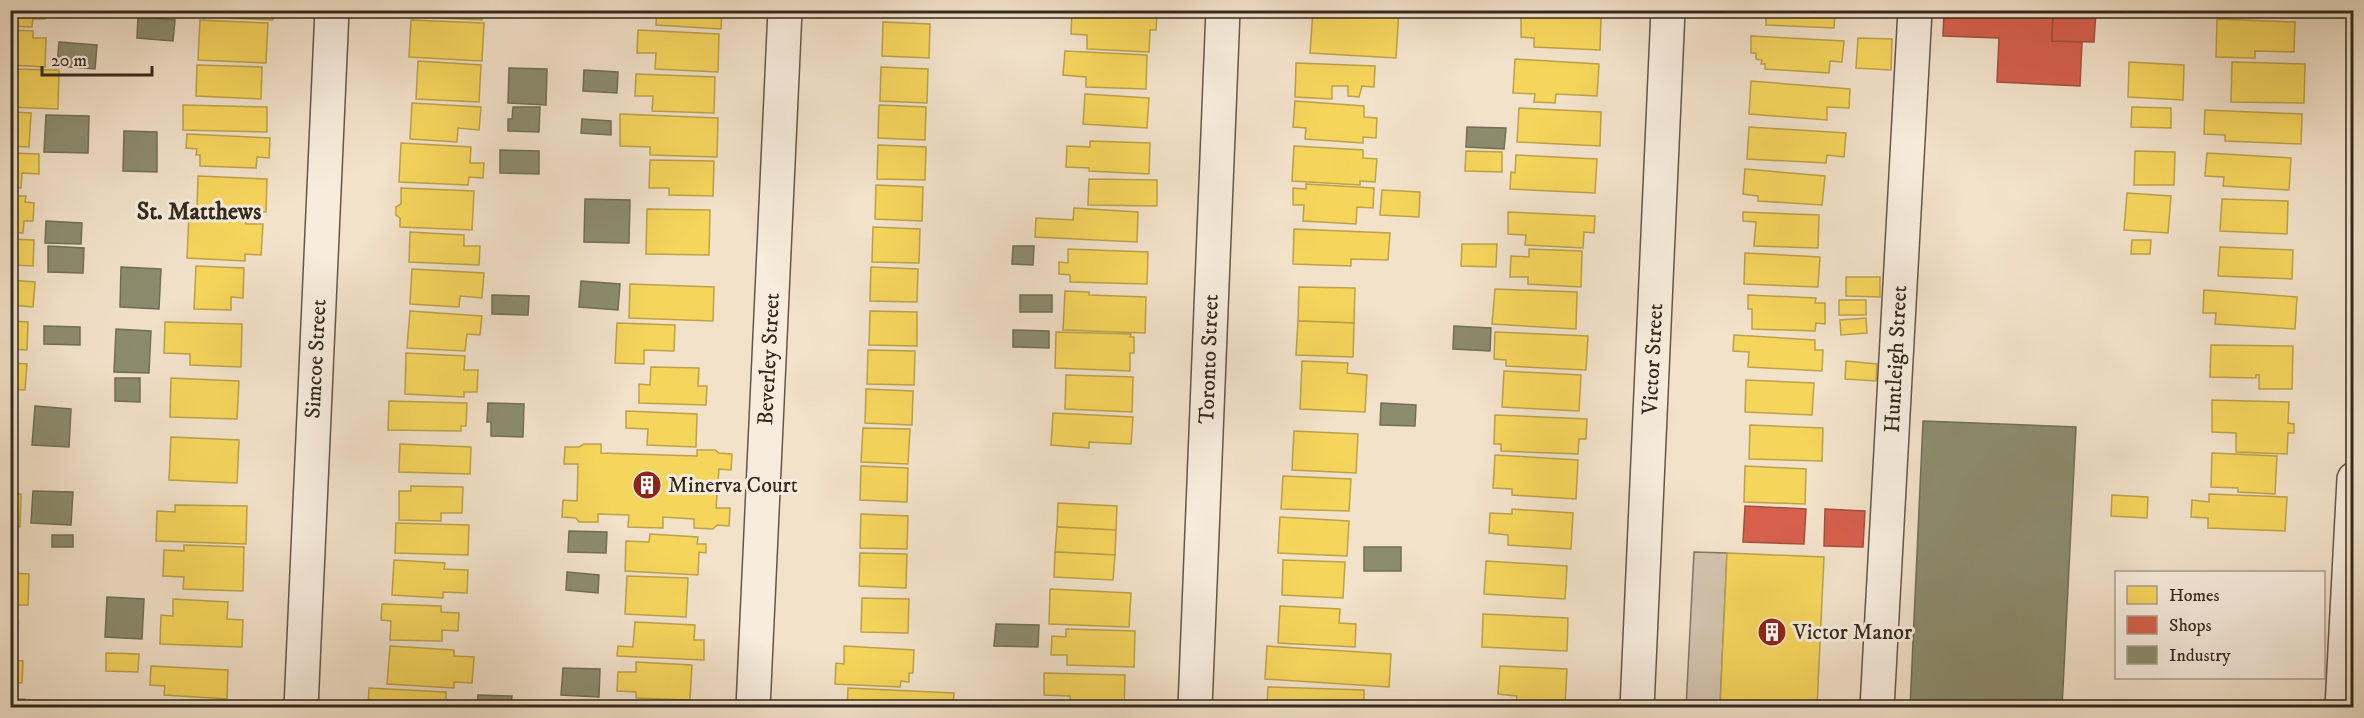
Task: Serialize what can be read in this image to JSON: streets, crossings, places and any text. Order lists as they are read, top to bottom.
{
  "streets": {
    "street": [
      "Simcoe Street",
      "Beverley Street",
      "Toronto Street",
      "Victor Street",
      "Huntleigh Street"
    ]
  },
  "districts": ["St. Matthews"],
  "places": {
    "building": ["Minerva Court", "Victor Manor"]
  },
  "legend": ["Homes", "Shops", "Industry"],
  "scale_bar": "20 m"
}
